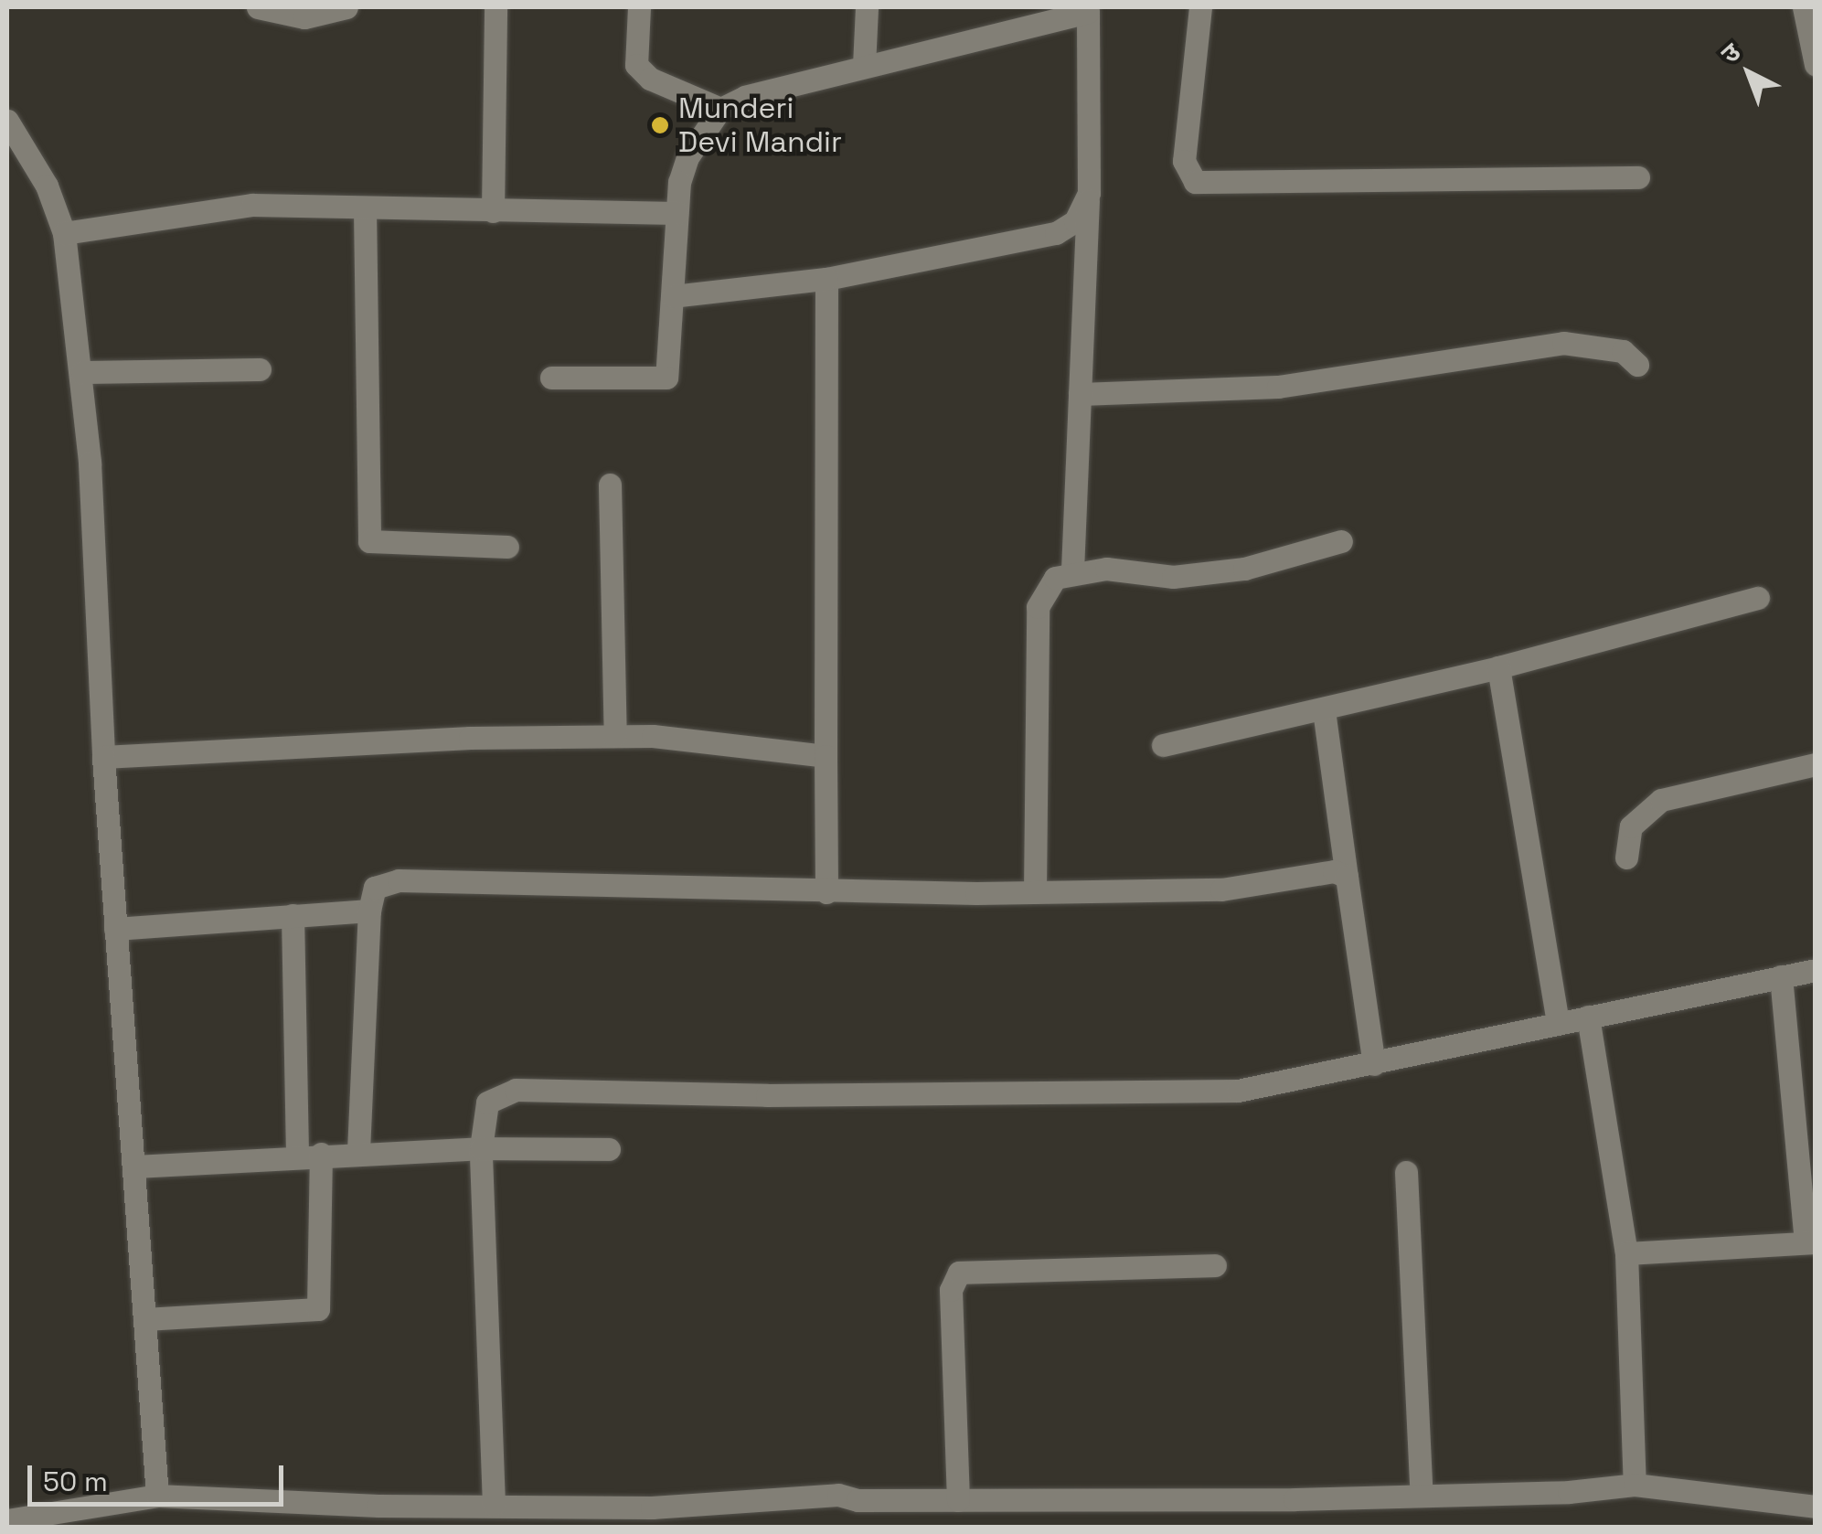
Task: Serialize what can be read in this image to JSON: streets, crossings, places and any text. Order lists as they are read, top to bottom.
{
  "places": ["Munderi Devi Mandir"],
  "scale_bar": "50 m",
  "north": "top left"
}
